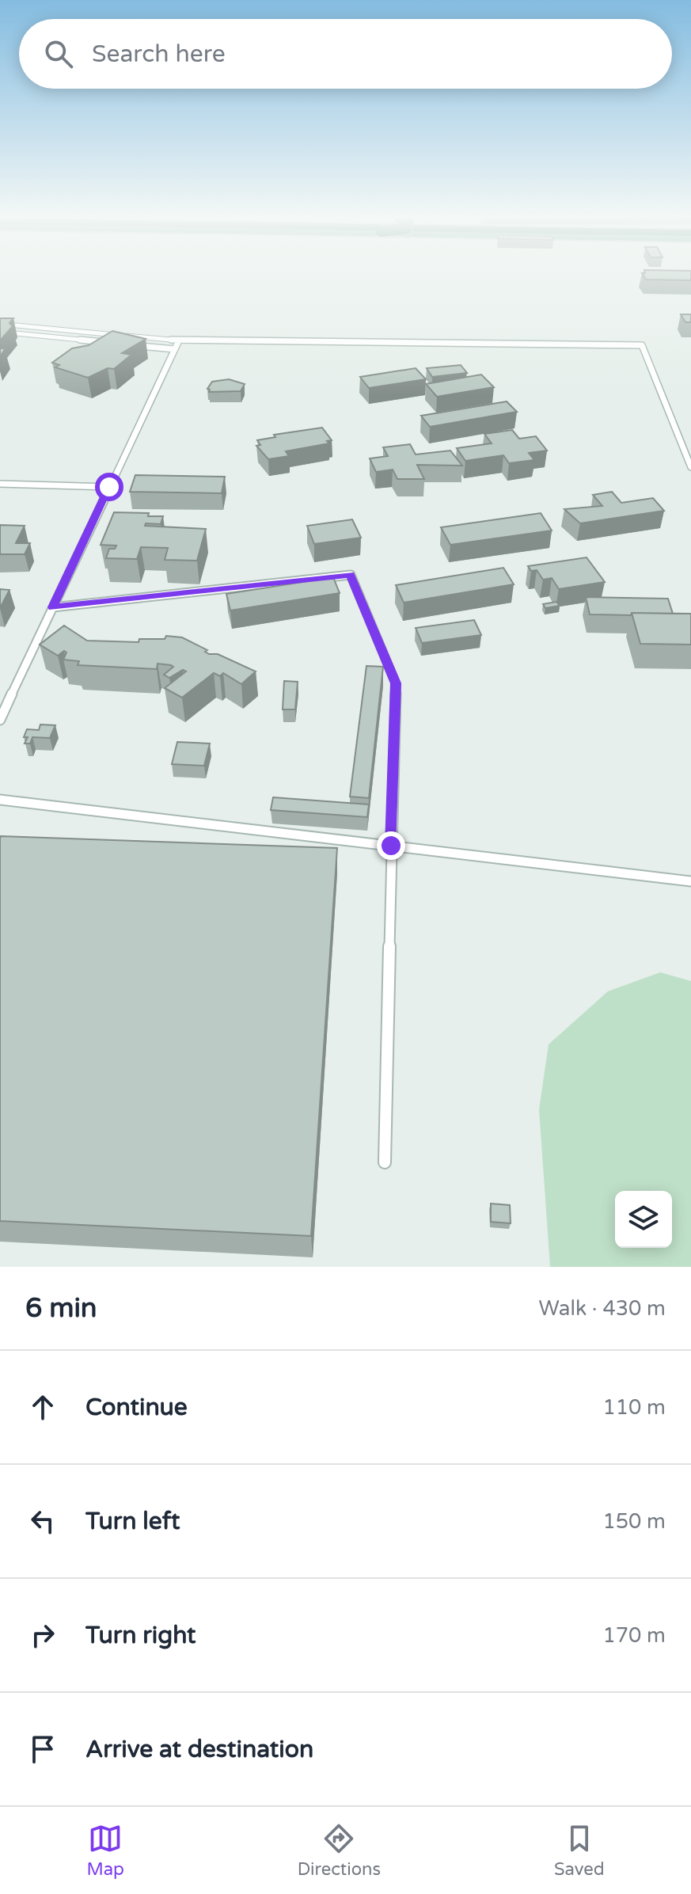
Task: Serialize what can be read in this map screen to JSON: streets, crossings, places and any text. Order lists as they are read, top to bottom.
{
  "page": {
    "search": "Search here",
    "heading": ["6 min", "Walk · 430 m"],
    "list": [
      ["Continue", "110 m"],
      ["Turn left", "150 m"],
      ["Turn right", "170 m"],
      "Arrive at destination"
    ],
    "nav": ["Map", "Directions", "Saved"]
  }
}
